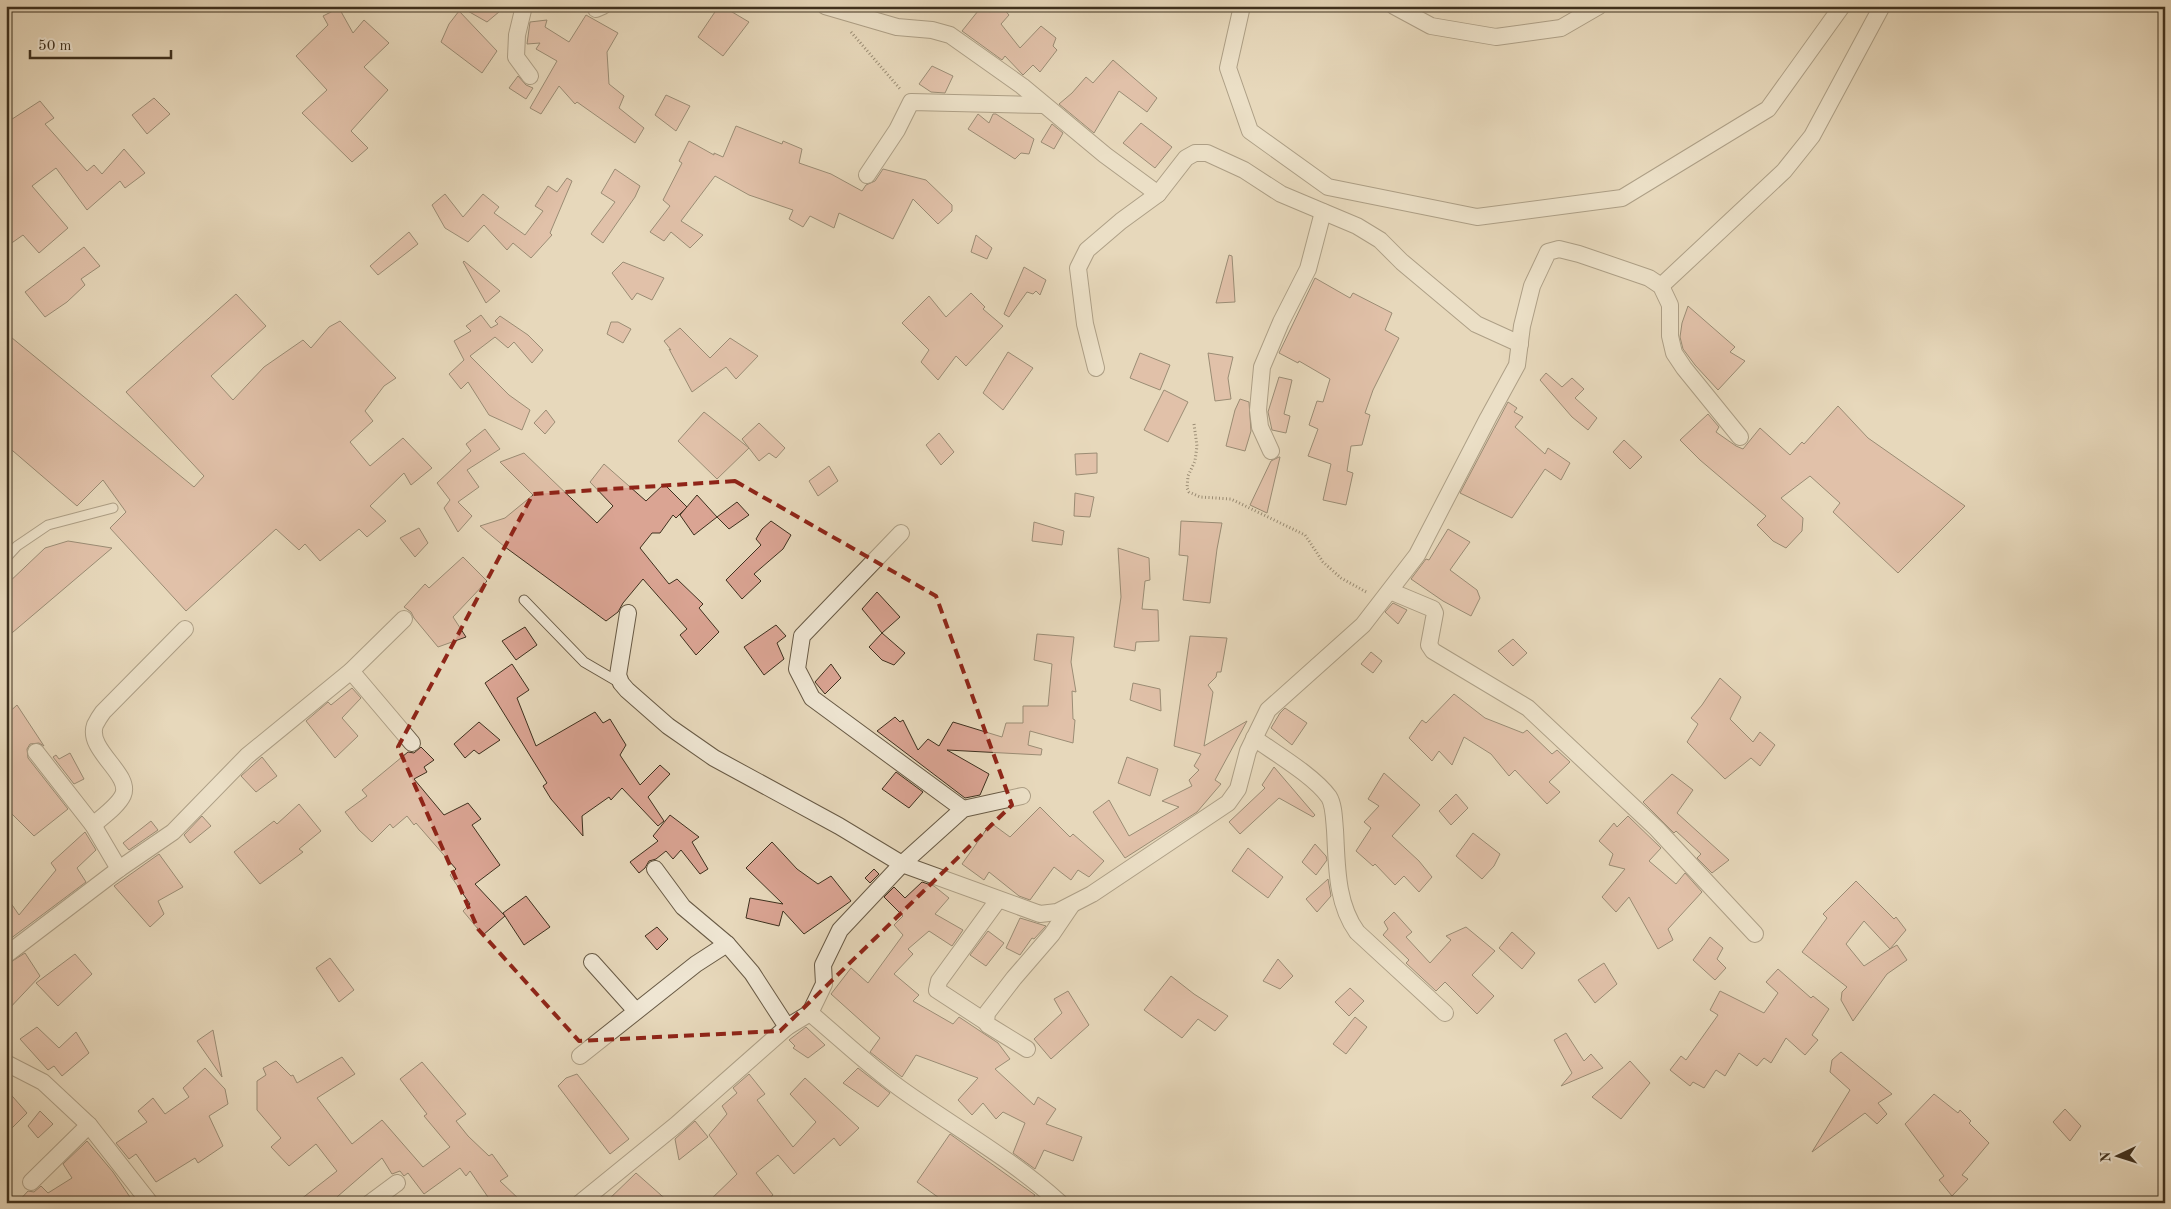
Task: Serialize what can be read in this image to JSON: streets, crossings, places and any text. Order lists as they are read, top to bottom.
{
  "scale_bar": "50 m",
  "north": "left"
}
